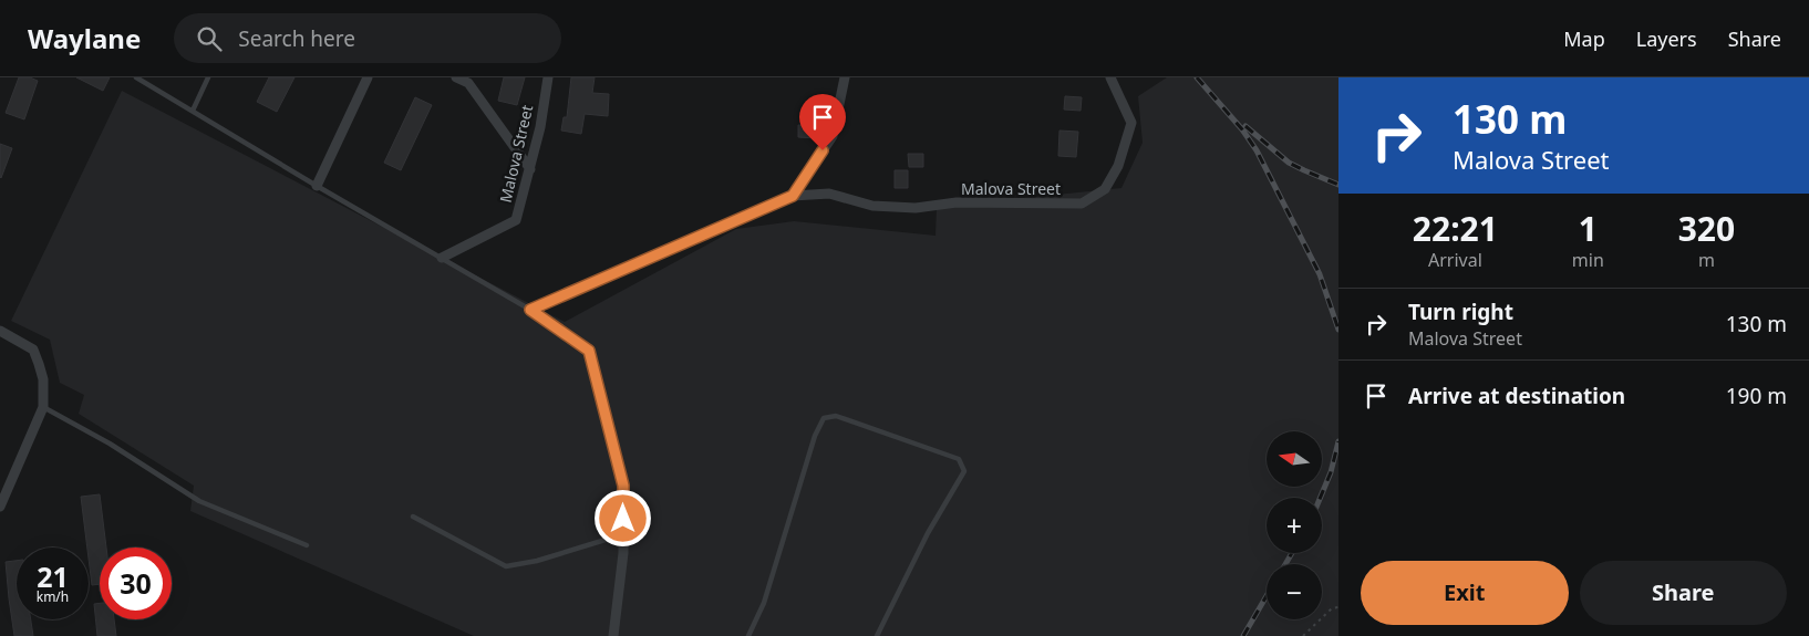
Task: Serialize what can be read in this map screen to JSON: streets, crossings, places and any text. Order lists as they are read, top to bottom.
{
  "streets": {
    "street": ["Malova Street"]
  },
  "north": "left",
  "page": {
    "header": "Waylane",
    "search": "Search here",
    "nav": ["Map", "Layers", "Share"],
    "turn": ["130 m", "Malova Street"],
    "eta": [
      "22:21",
      "Arrival",
      "1",
      "min",
      "320",
      "m"
    ],
    "list": [
      {
        "name": "Turn right",
        "note": "Malova Street",
        "value": "130 m"
      },
      {
        "name": "Arrive at destination",
        "value": "190 m"
      }
    ],
    "map_buttons": ["+", "−"],
    "speed": "21 km/h",
    "limit": "30",
    "buttons": ["Exit", "Share"]
  }
}
